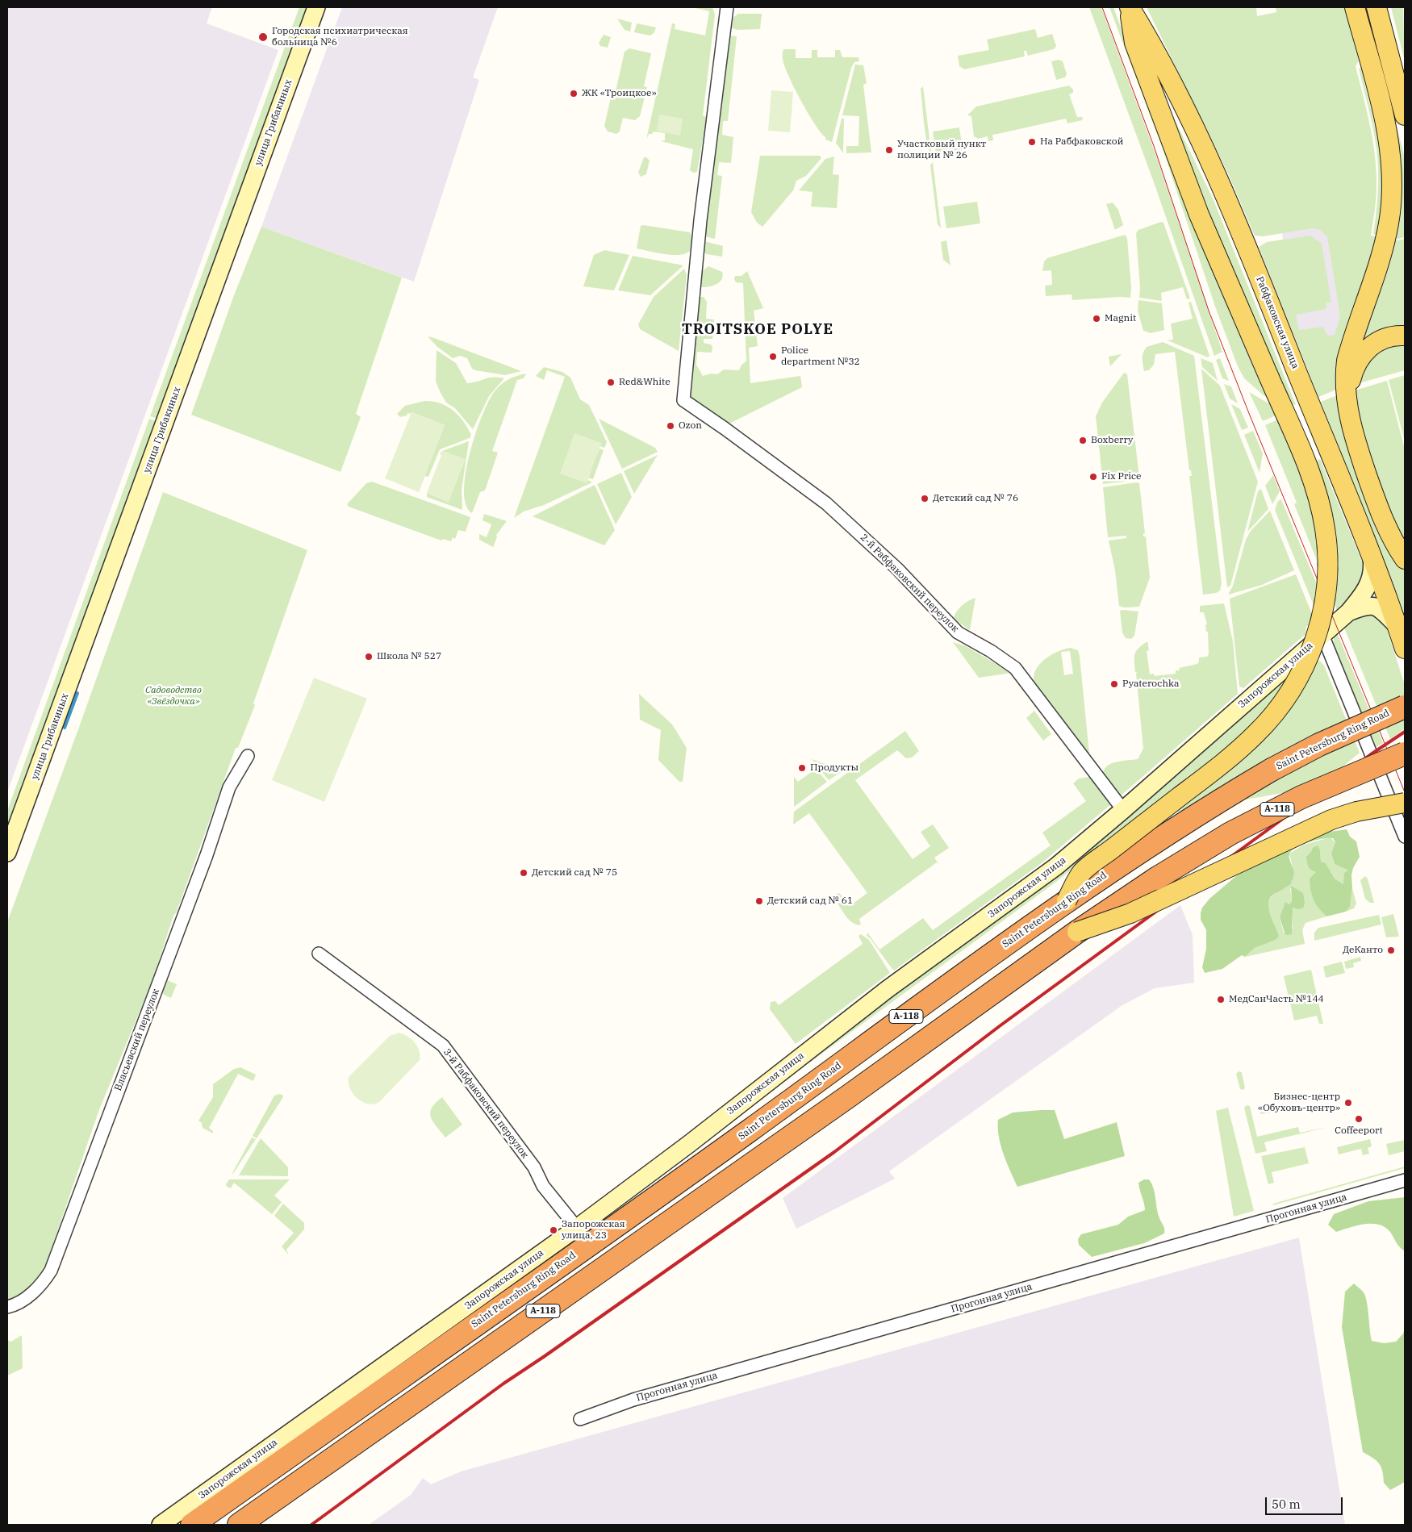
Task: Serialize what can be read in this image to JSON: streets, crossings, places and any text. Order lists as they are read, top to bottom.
{
  "streets": {
    "highway": ["Saint Petersburg Ring Road", "А-118"],
    "main road": ["Рабфаковская улица"],
    "street": [
      "улица Грибакиных",
      "2-й Рабфаковский переулок",
      "Запорожская улица",
      "Власьевский переулок",
      "3-й Рабфаковский переулок",
      "Прогонная улица"
    ]
  },
  "crossings": [
    ["2-й Рабфаковский переулок", "Запорожская улица"],
    ["Запорожская улица", "3-й Рабфаковский переулок"]
  ],
  "districts": ["TROITSKOE POLYE"],
  "parks": ["Садоводство «Звёздочка»"],
  "places": [
    "Городская психиатрическая больница №6",
    "ЖК «Троицкое»",
    "На Рабфаковской",
    "Участковый пункт полиции № 26",
    "Magnit",
    "Police department №32",
    "Red&White",
    "Ozon",
    "Boxberry",
    "Fix Price",
    "Детский сад № 76",
    "Школа № 527",
    "Pyaterochka",
    "Продукты",
    "Детский сад № 75",
    "Детский сад № 61",
    "ДеКанто",
    "МедСанЧасть №144",
    "Бизнес-центр «Обуховъ-центр»",
    "Coffeeport",
    "Запорожская улица, 23"
  ],
  "scale_bar": "50 m"
}
